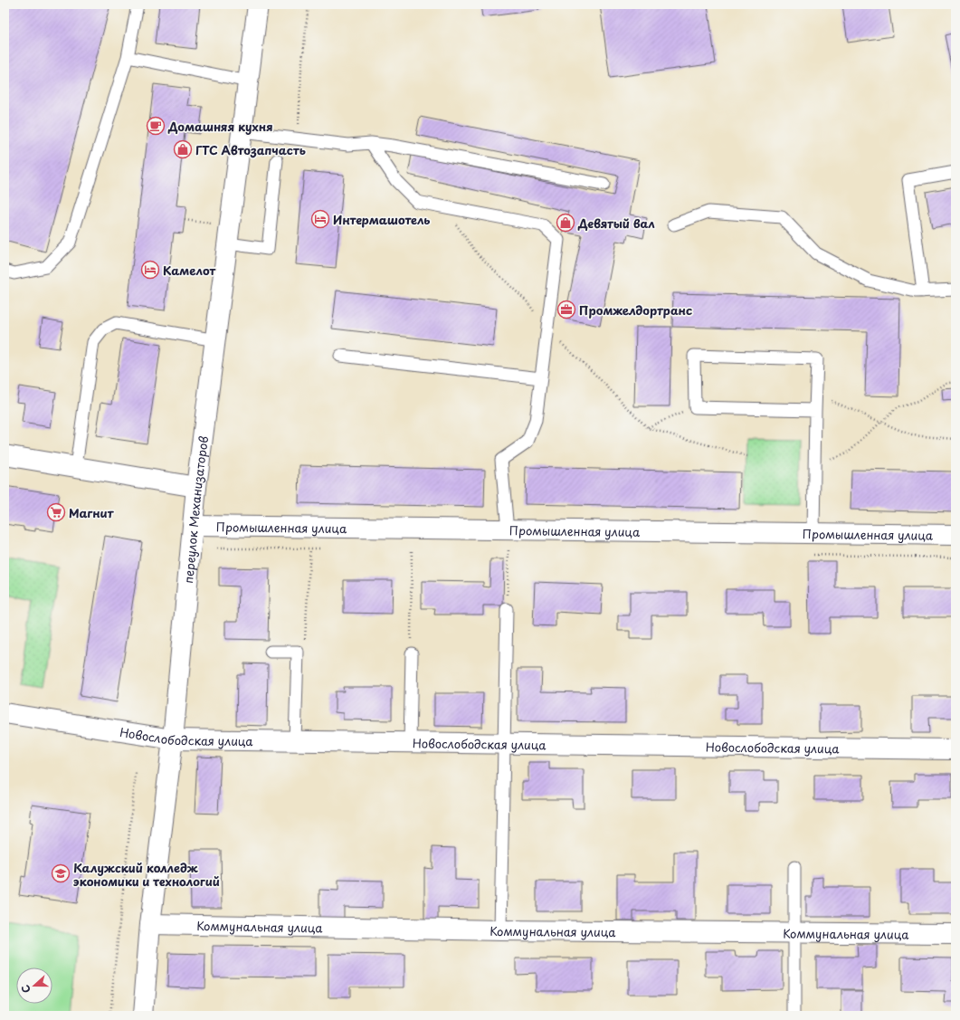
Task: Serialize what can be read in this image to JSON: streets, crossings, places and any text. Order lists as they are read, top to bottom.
{
  "streets": {
    "street": [
      "переулок Механизаторов",
      "Промышленная улица",
      "Новослободская улица",
      "Коммунальная улица"
    ]
  },
  "crossings": [
    ["переулок Механизаторов", "Промышленная улица"],
    ["переулок Механизаторов", "Новослободская улица"],
    ["переулок Механизаторов", "Коммунальная улица"]
  ],
  "places": {
    "cafe": ["Домашняя кухня"],
    "shop": ["ГТС Автозапчасть", "Девятый вал"],
    "hotel": ["Интермашотель", "Камелот"],
    "office": ["Промжелдортранс"],
    "supermarket": ["Магнит"],
    "school or university": ["Калужский колледж экономики и технологий"]
  },
  "north": "left"
}
